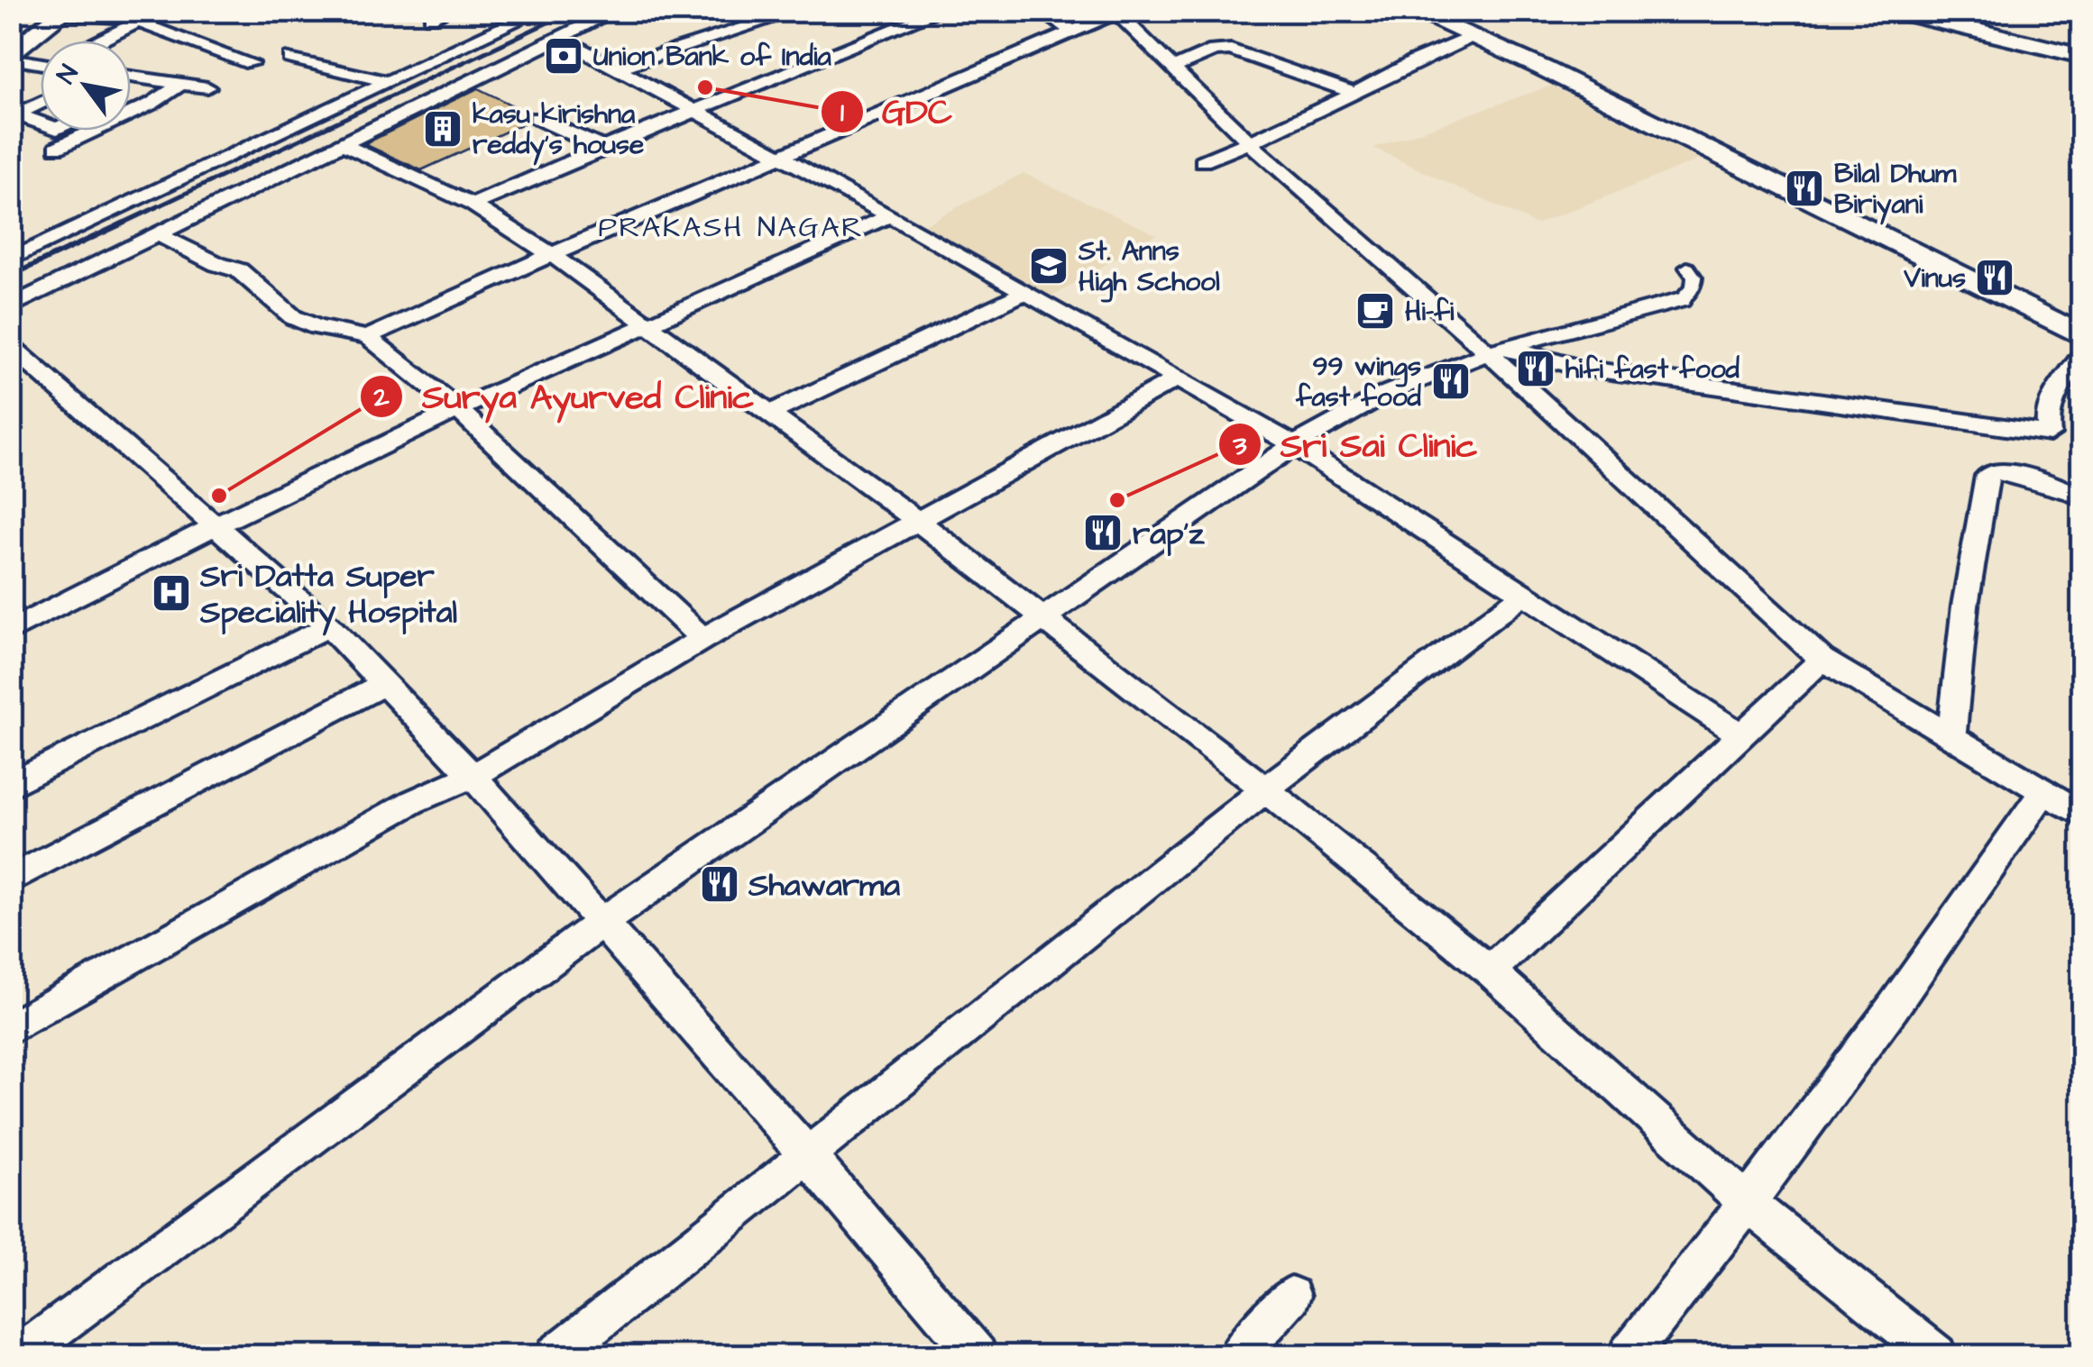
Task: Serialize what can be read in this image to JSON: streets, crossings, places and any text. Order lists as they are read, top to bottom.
{
  "districts": ["PRAKASH NAGAR"],
  "places": {
    "bank": ["Union Bank of India"],
    "other": ["GDC", "Surya Ayurved Clinic", "Sri Sai Clinic"],
    "building": ["kasu kirishna reddy's house"],
    "restaurant": [
      "Bilal Dhum Biriyani",
      "Vinus",
      "hifi fast food",
      "99 wings fast food",
      "rap'z",
      "Shawarma"
    ],
    "school or university": ["St. Anns High School"],
    "cafe": ["Hi-fi"],
    "hospital": ["Sri Datta Super Speciality Hospital"]
  },
  "north": "top left"
}
